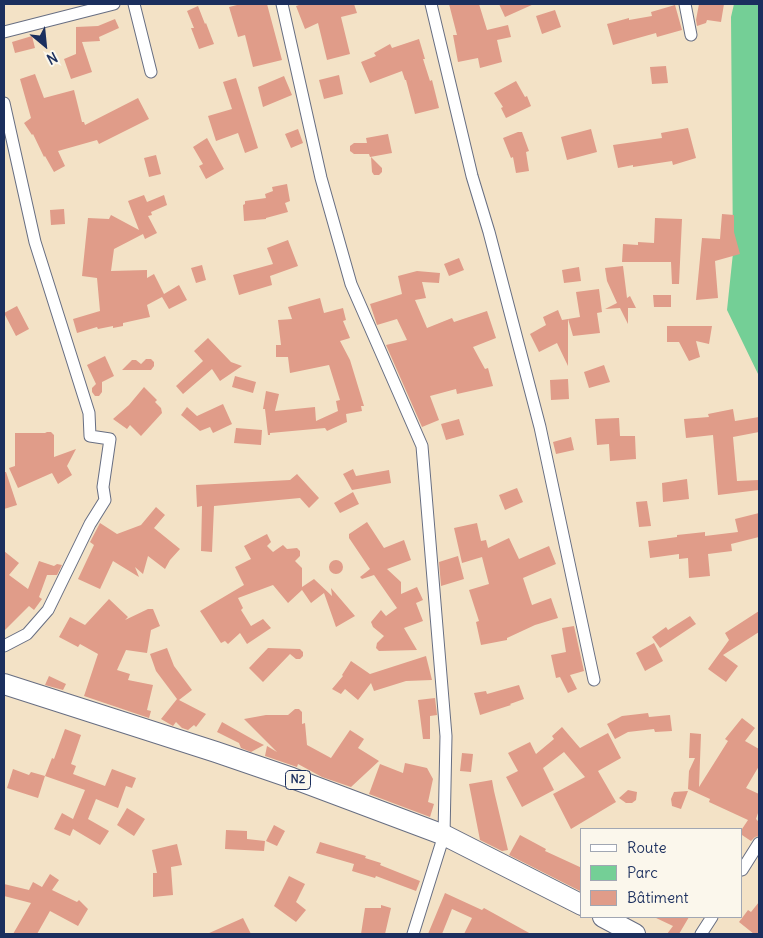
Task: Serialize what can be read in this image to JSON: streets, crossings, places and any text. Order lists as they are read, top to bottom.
{
  "streets": {
    "highway": ["N2"]
  },
  "legend": ["Route", "Parc", "Bâtiment"],
  "north": "bottom right"
}
